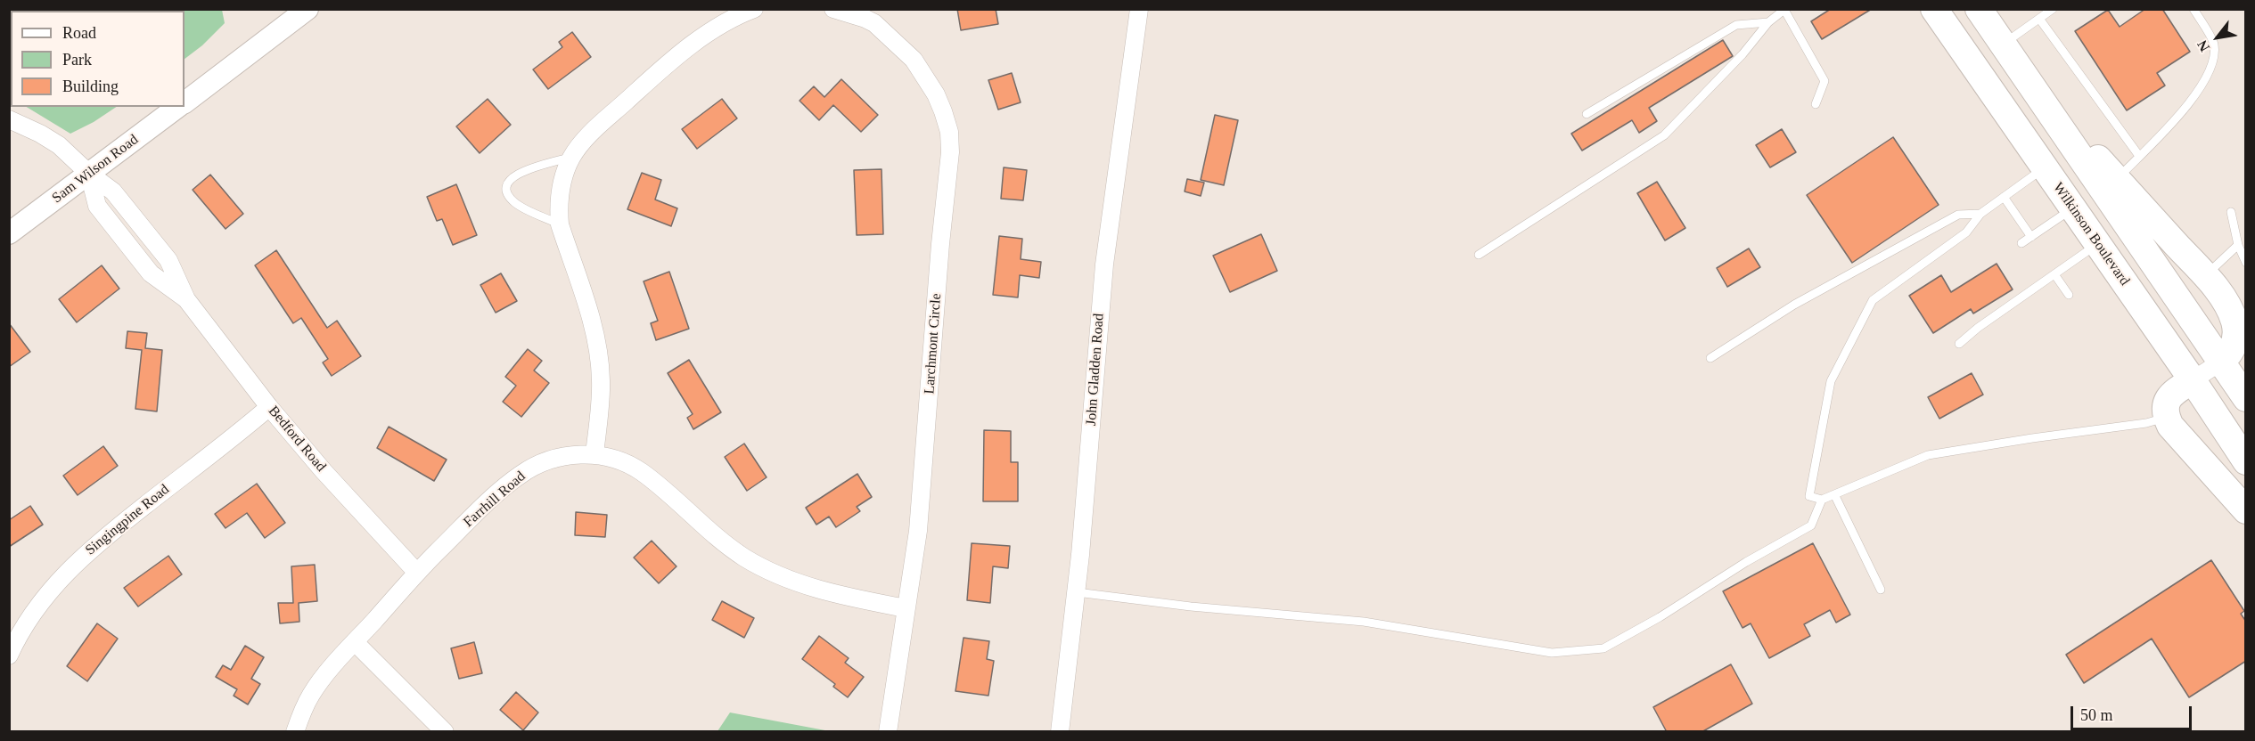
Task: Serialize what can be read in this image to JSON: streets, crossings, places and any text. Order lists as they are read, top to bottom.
{
  "streets": {
    "main road": ["Wilkinson Boulevard"],
    "street": [
      "Sam Wilson Road",
      "Larchmont Circle",
      "John Gladden Road",
      "Bedford Road",
      "Farrhill Road",
      "Singingpine Road"
    ]
  },
  "crossings": [
    ["Sam Wilson Road", "Bedford Road"],
    ["Larchmont Circle", "Farrhill Road"],
    ["Bedford Road", "Farrhill Road"],
    ["Bedford Road", "Singingpine Road"]
  ],
  "legend": ["Road", "Park", "Building"],
  "scale_bar": "50 m",
  "north": "bottom left"
}
